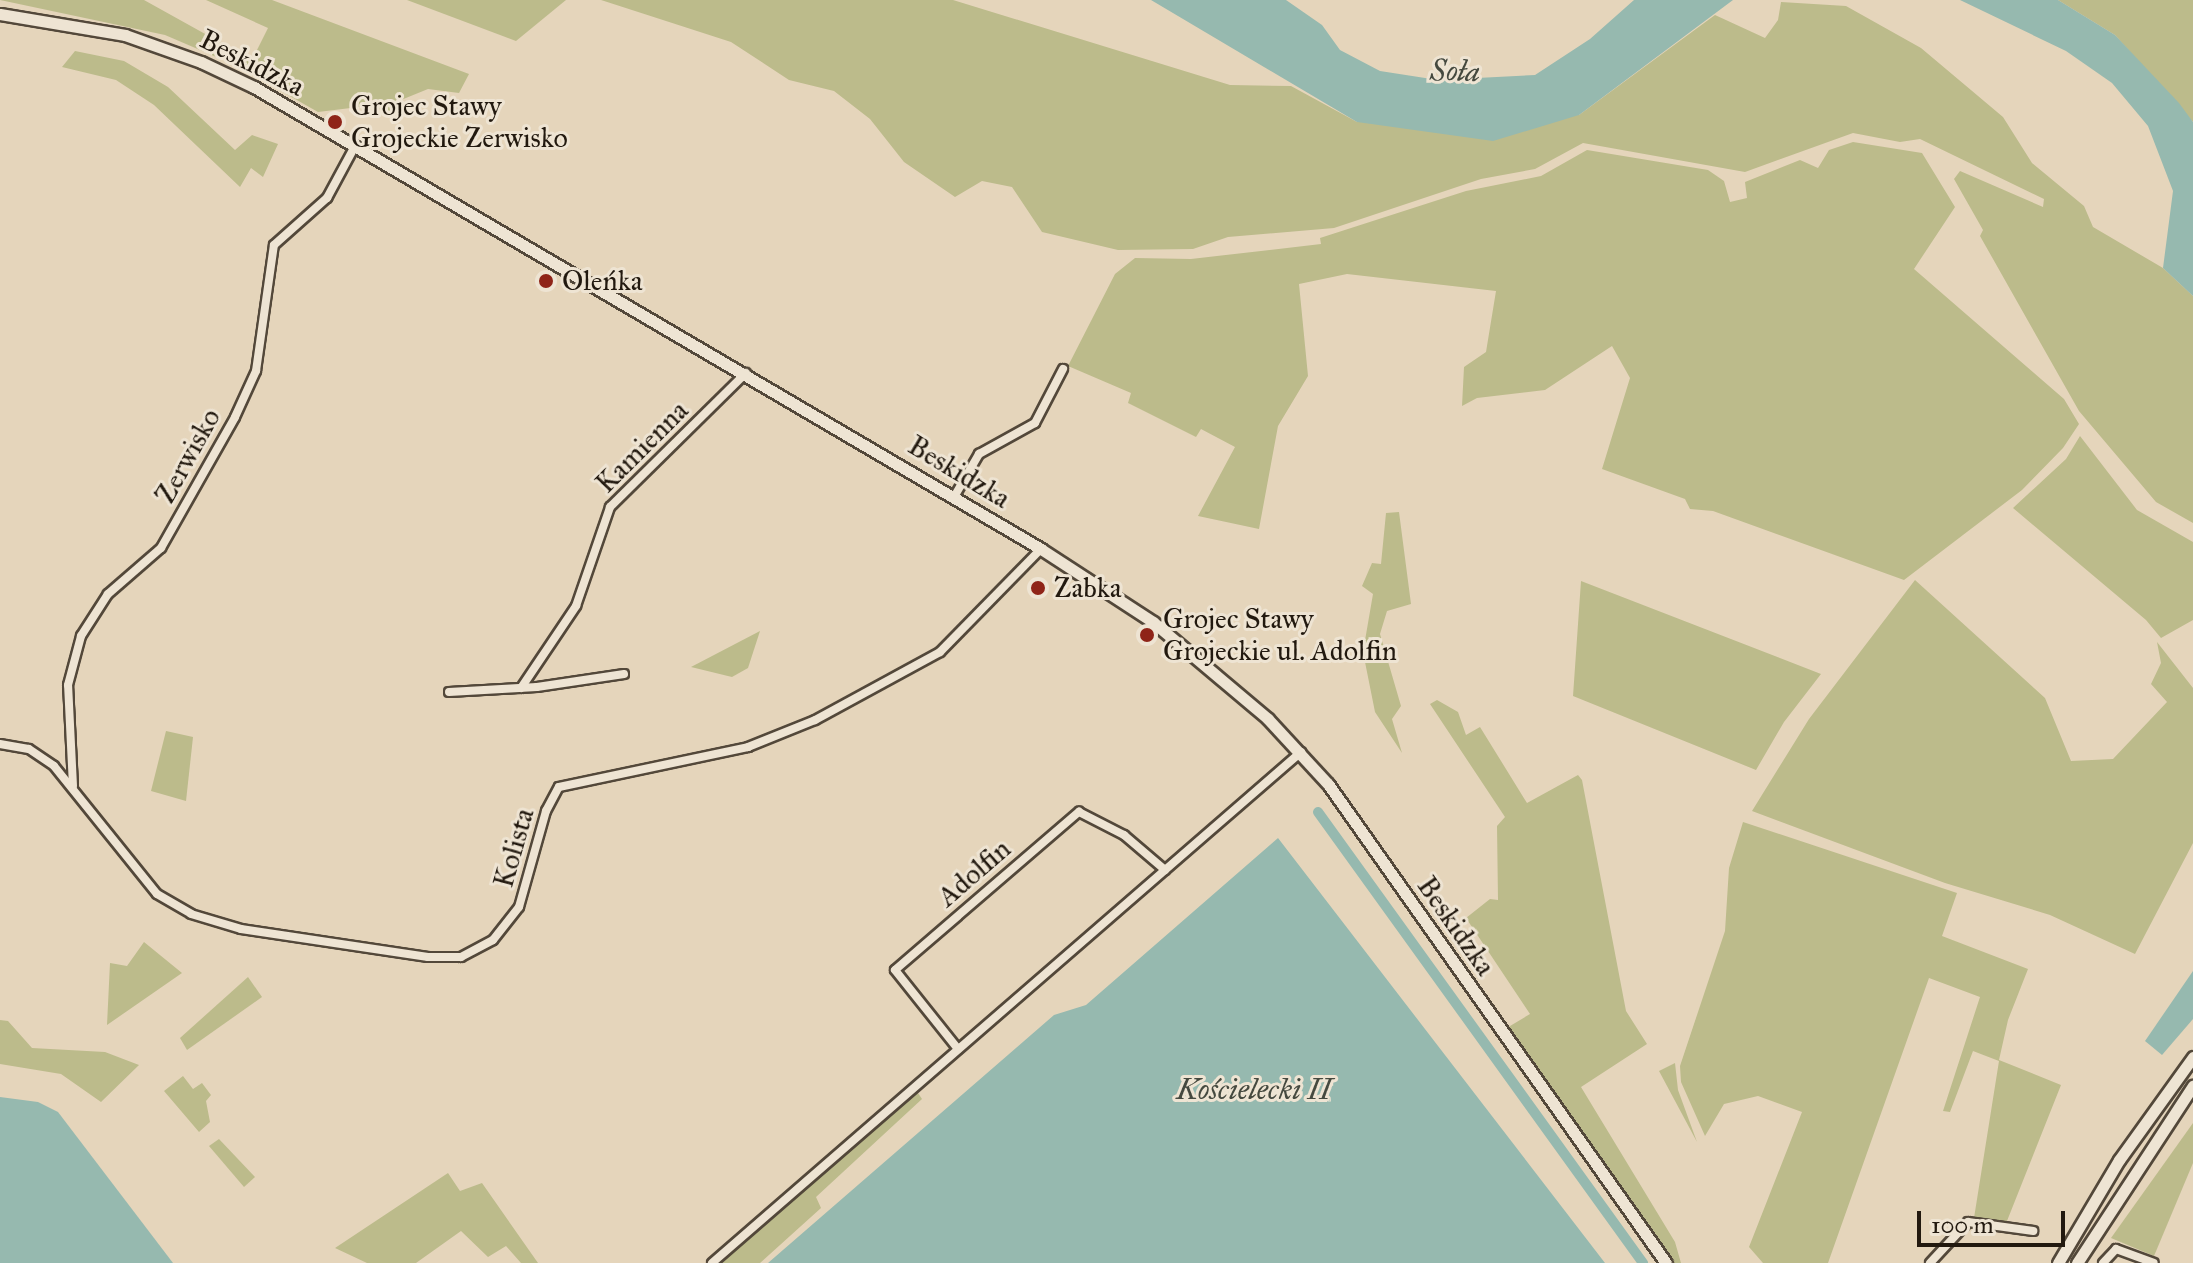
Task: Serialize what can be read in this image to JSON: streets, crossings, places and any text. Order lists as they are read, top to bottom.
{
  "streets": {
    "main road": ["Beskidzka"],
    "street": [
      "Kamienna",
      "Zerwisko",
      "Kolista",
      "Adolfin"
    ]
  },
  "crossings": [
    ["Beskidzka", "Kamienna"],
    ["Beskidzka", "Zerwisko"],
    ["Beskidzka", "Kolista"],
    ["Zerwisko", "Kolista"]
  ],
  "water": ["Soła", "Kościelecki II"],
  "places": [
    "Grojec Stawy Grojeckie Zerwisko",
    "Oleńka",
    "Zabka",
    "Grojec Stawy Grojeckie ul. Adolfin"
  ],
  "scale_bar": "100 m"
}
